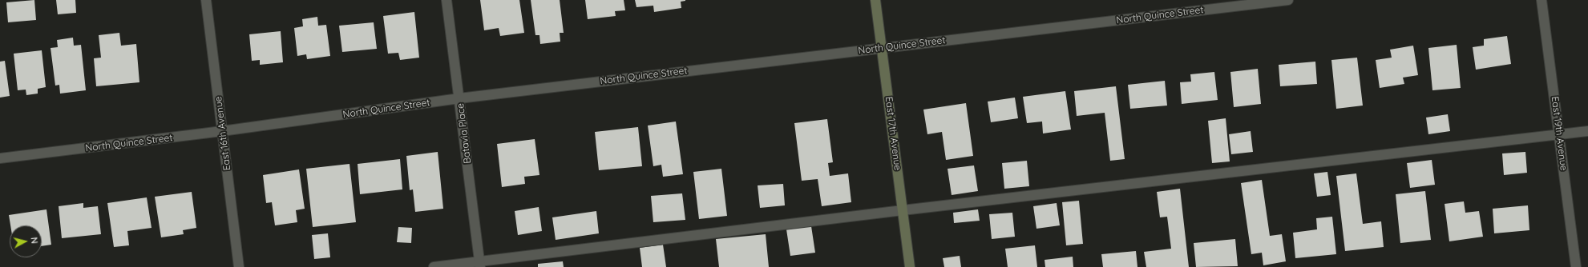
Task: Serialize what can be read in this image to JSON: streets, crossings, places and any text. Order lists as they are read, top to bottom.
{
  "streets": {
    "street": [
      "North Quince Street",
      "East 16th Avenue",
      "Batavia Place",
      "East 17th Avenue",
      "East 19th Avenue"
    ]
  },
  "crossings": [
    ["North Quince Street", "East 16th Avenue"],
    ["North Quince Street", "Batavia Place"],
    ["North Quince Street", "East 17th Avenue"]
  ],
  "north": "right"
}
